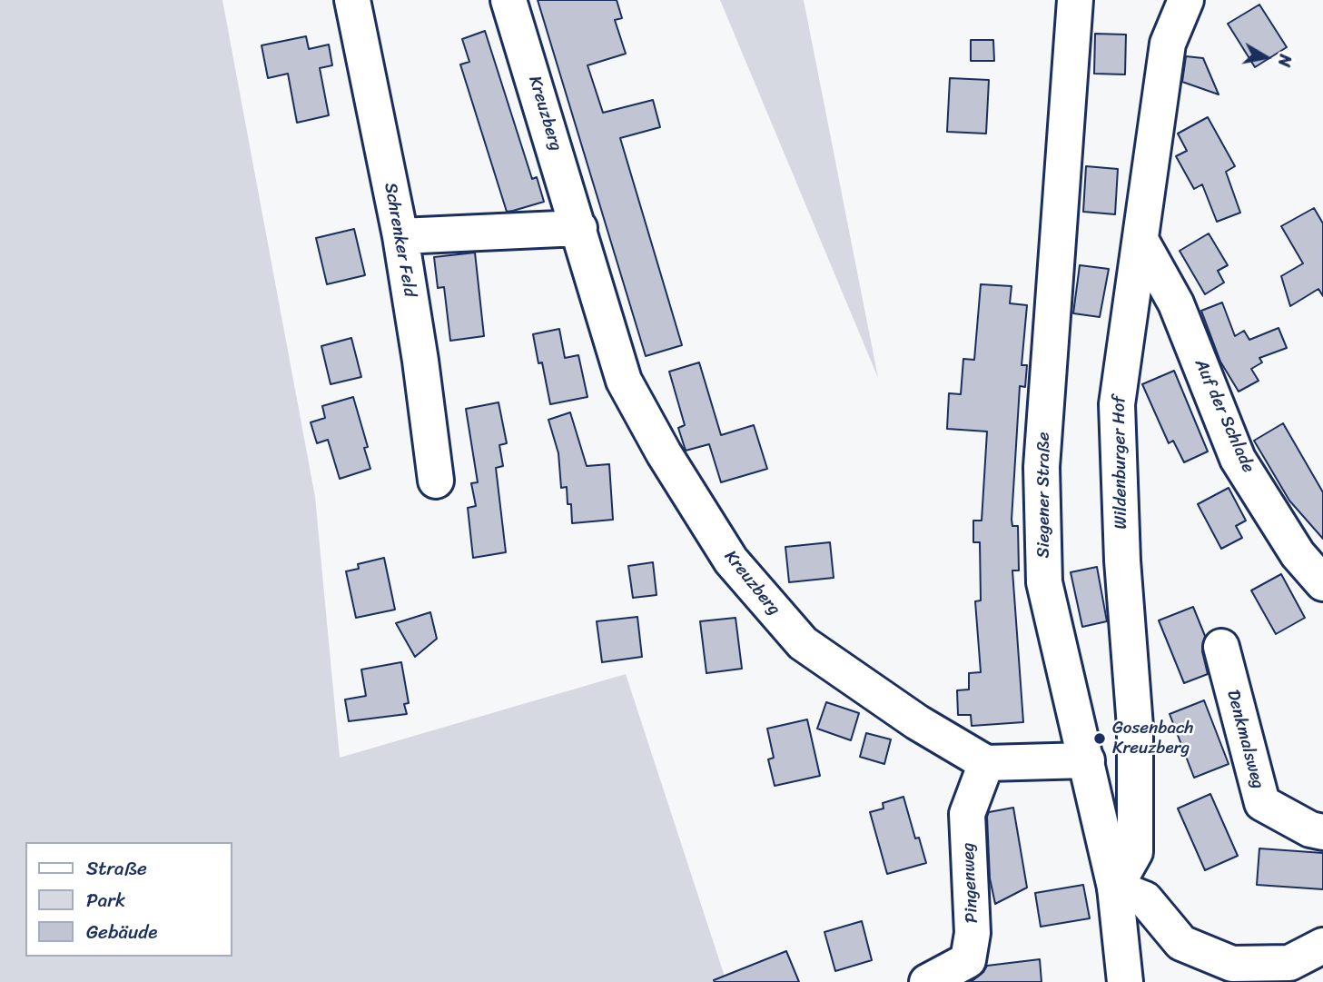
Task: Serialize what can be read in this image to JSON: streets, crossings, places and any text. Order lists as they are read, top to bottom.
{
  "streets": {
    "street": [
      "Kreuzberg",
      "Schrenker Feld",
      "Auf der Schlade",
      "Wildenburger Hof",
      "Siegener Straße",
      "Denkmalsweg",
      "Pingenweg"
    ]
  },
  "crossings": [
    ["Kreuzberg", "Pingenweg"],
    ["Auf der Schlade", "Wildenburger Hof"],
    ["Wildenburger Hof", "Siegener Straße"]
  ],
  "places": ["Gosenbach Kreuzberg"],
  "legend": ["Straße", "Park", "Gebäude"],
  "north": "right"
}
